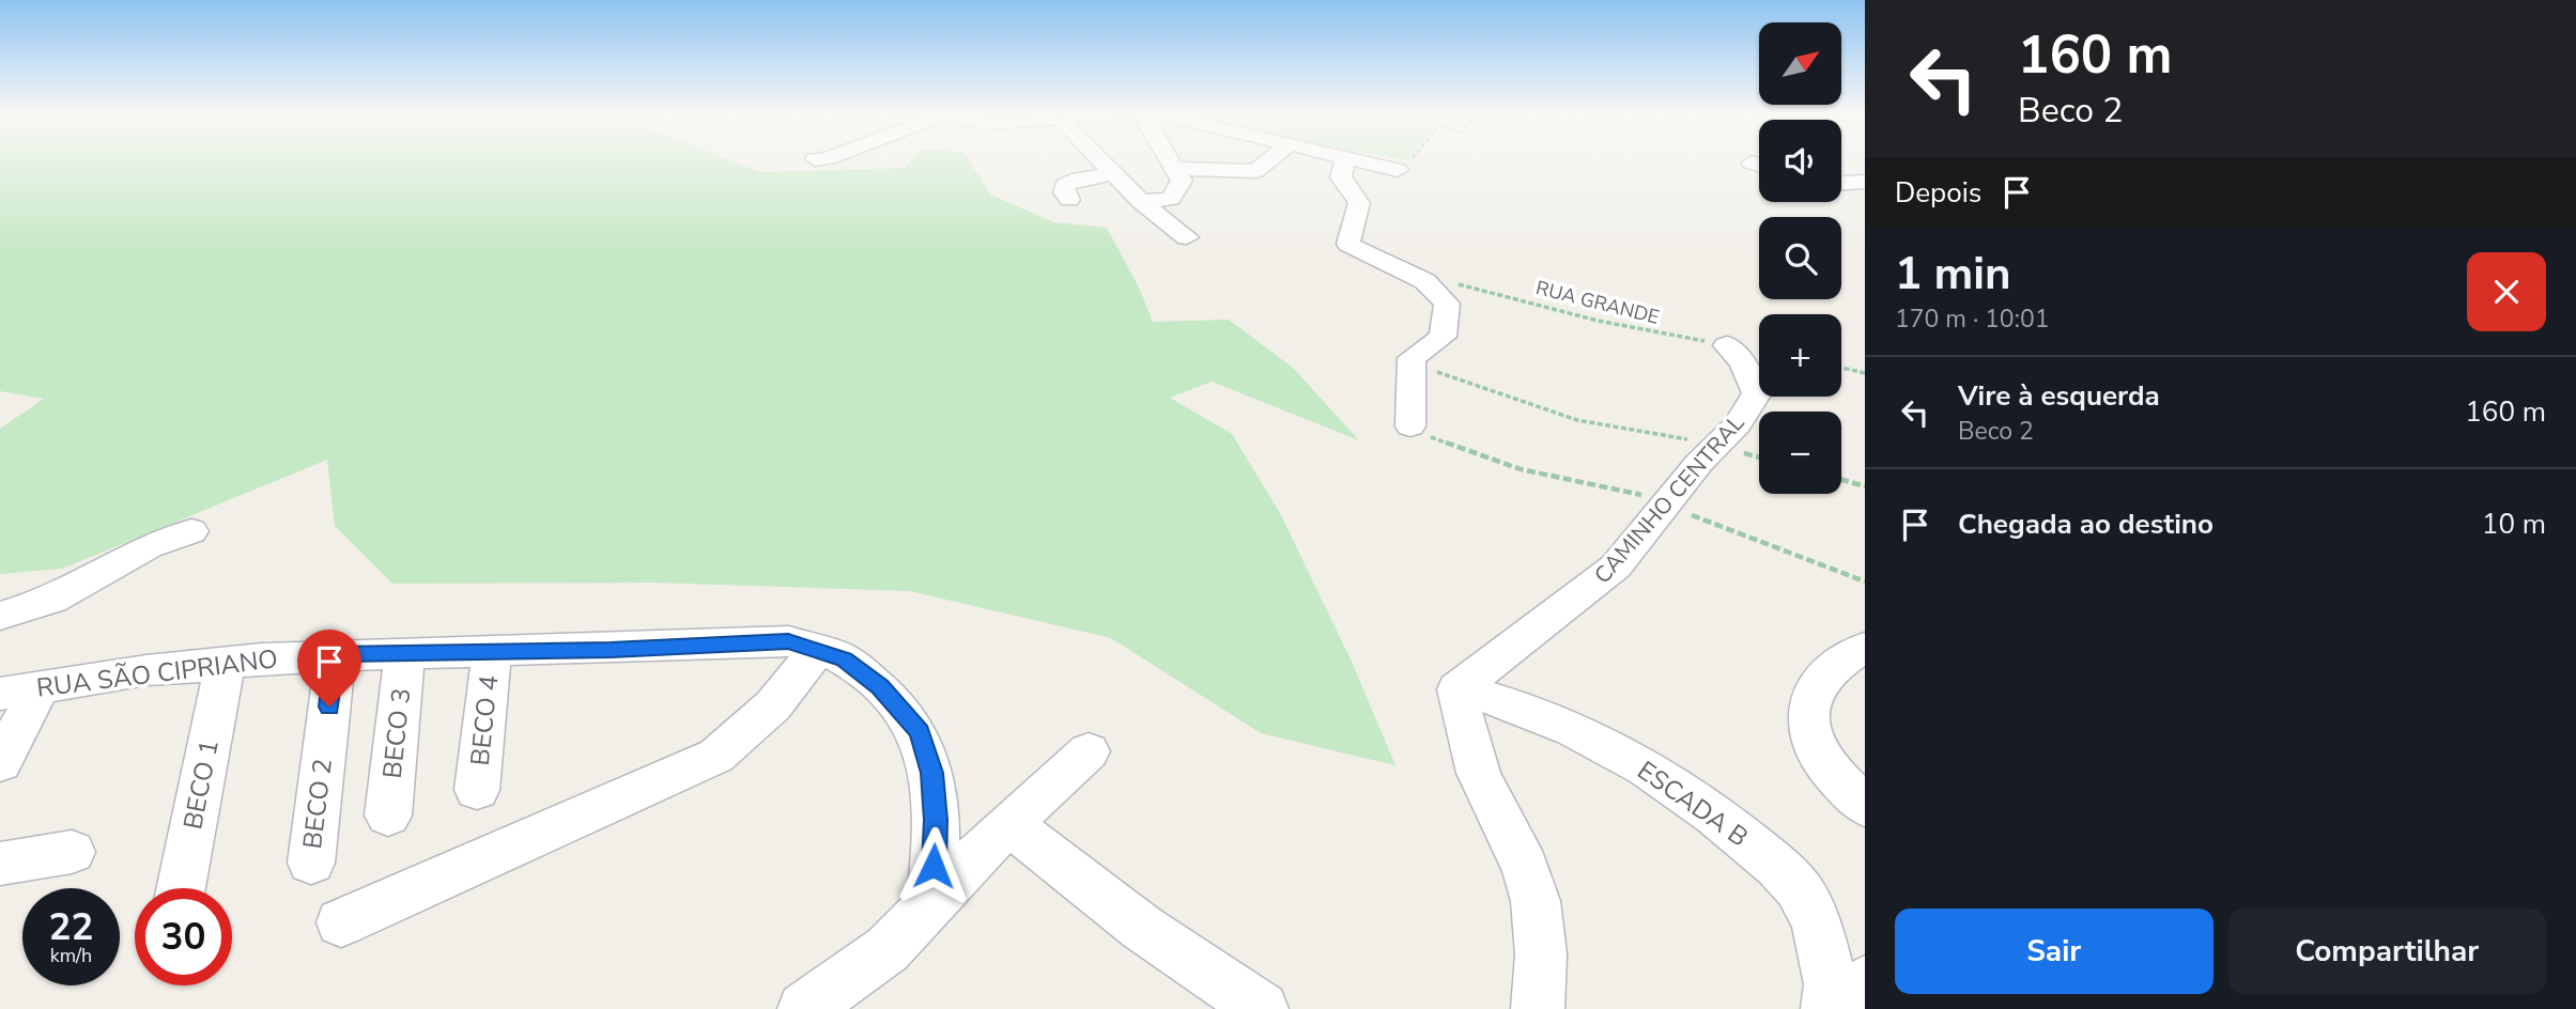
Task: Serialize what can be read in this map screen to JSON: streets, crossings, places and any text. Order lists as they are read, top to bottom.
{
  "streets": {
    "street": [
      "CAMINHO CENTRAL",
      "RUA SÃO CIPRIANO",
      "BECO 4",
      "BECO 3",
      "BECO 1",
      "BECO 2",
      "ESCADA B"
    ],
    "path": ["RUA GRANDE"]
  },
  "crossings": [
    ["RUA GRANDE", "CAMINHO CENTRAL"],
    ["CAMINHO CENTRAL", "ESCADA B"],
    ["RUA SÃO CIPRIANO", "BECO 4"],
    ["RUA SÃO CIPRIANO", "BECO 3"],
    ["RUA SÃO CIPRIANO", "BECO 1"],
    ["RUA SÃO CIPRIANO", "BECO 2"]
  ],
  "north": "top right",
  "page": {
    "turn": ["160 m", "Beco 2"],
    "map_buttons": ["+", "−"],
    "then": "Depois",
    "heading": ["1 min", "170 m · 10:01"],
    "list": [
      {
        "name": "Vire à esquerda",
        "note": "Beco 2",
        "value": "160 m"
      },
      {
        "name": "Chegada ao destino",
        "value": "10 m"
      }
    ],
    "speed": "22 km/h",
    "limit": "30",
    "buttons": ["Sair", "Compartilhar"]
  }
}
